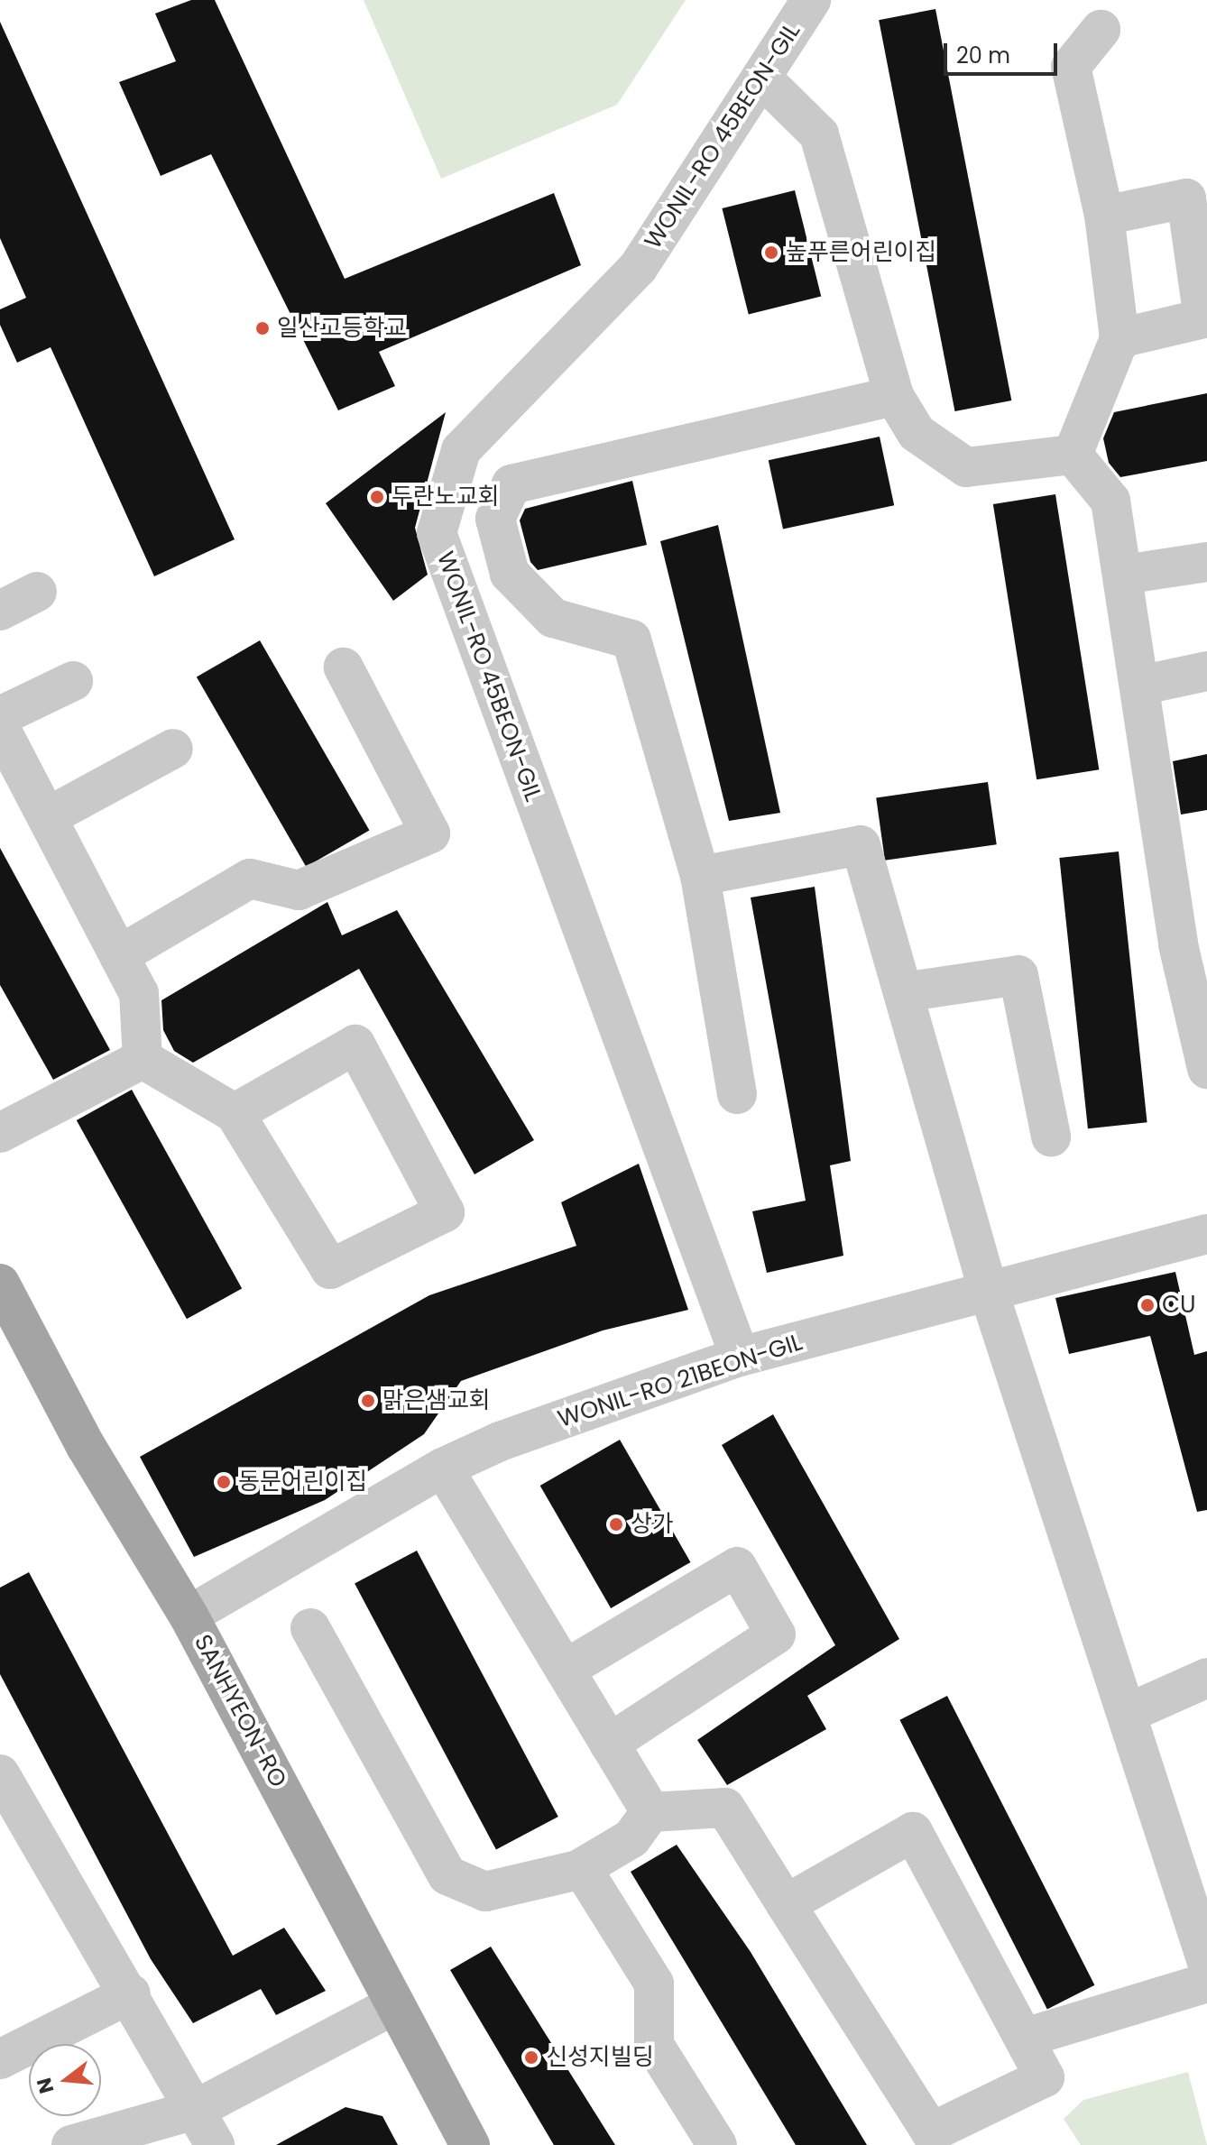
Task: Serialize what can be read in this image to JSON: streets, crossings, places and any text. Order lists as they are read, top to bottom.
{
  "streets": {
    "main road": ["SANHYEON-RO"],
    "street": ["WONIL-RO 45BEON-GIL", "WONIL-RO 21BEON-GIL"]
  },
  "crossings": [
    ["WONIL-RO 45BEON-GIL", "WONIL-RO 21BEON-GIL"],
    ["WONIL-RO 21BEON-GIL", "SANHYEON-RO"]
  ],
  "places": [
    "높푸른어린이집",
    "일산고등학교",
    "두란노교회",
    "CU",
    "맑은샘교회",
    "동문어린이집",
    "상가",
    "신성지빌딩"
  ],
  "scale_bar": "20 m",
  "north": "left"
}
